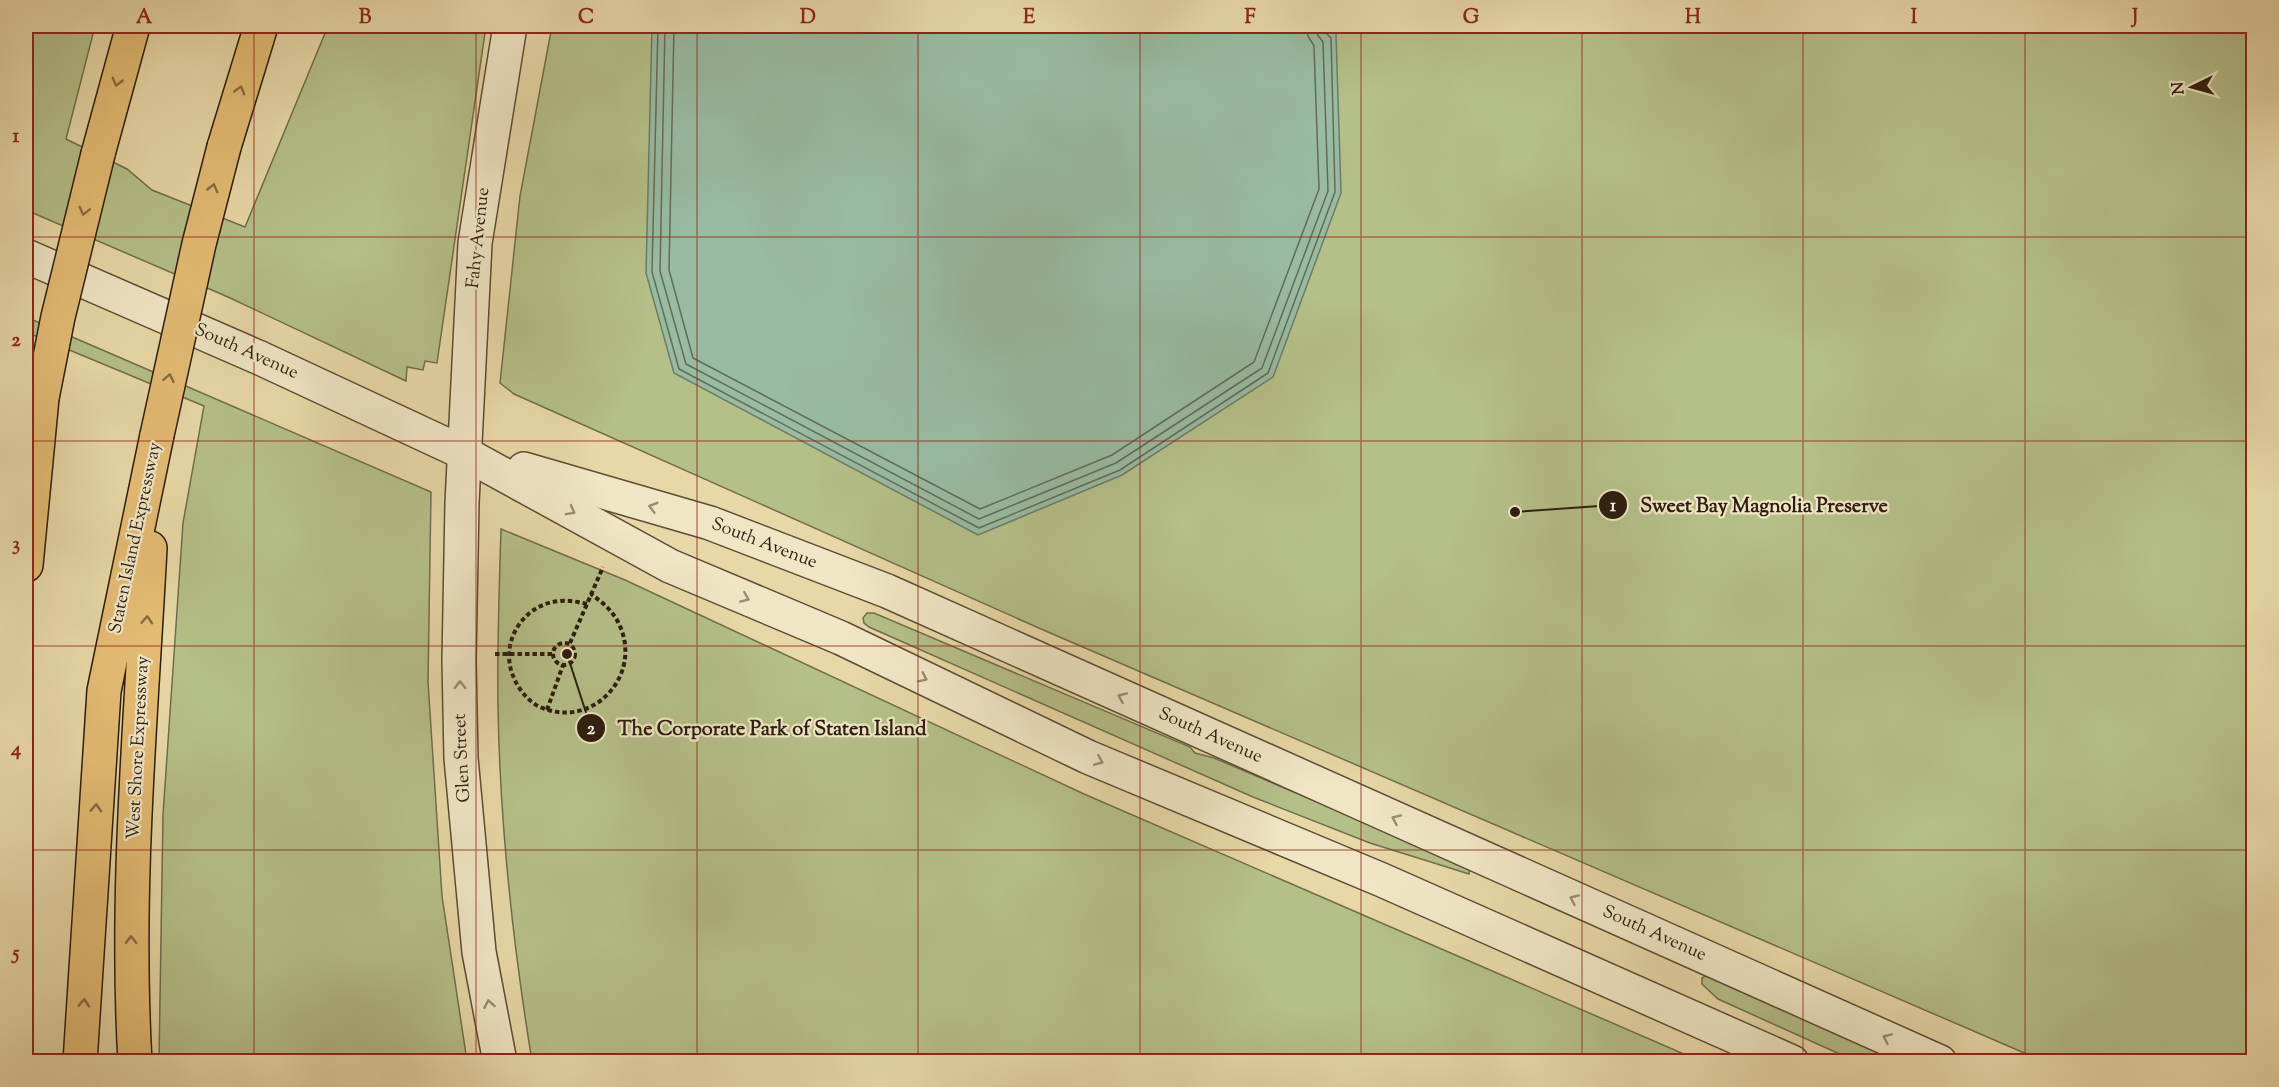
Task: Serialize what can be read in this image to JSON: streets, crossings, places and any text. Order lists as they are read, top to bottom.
{
  "streets": {
    "highway": ["Staten Island Expressway", "West Shore Expressway"],
    "street": ["Fahy Avenue", "South Avenue", "Glen Street"]
  },
  "crossings": [
    ["Fahy Avenue", "South Avenue"],
    ["Fahy Avenue", "Glen Street"],
    ["South Avenue", "Glen Street"],
    ["Staten Island Expressway", "West Shore Expressway"]
  ],
  "one_way": ["West Shore Expressway", "Glen Street"],
  "places": ["Sweet Bay Magnolia Preserve", "The Corporate Park of Staten Island"],
  "north": "left",
  "grid": {
    "columns": [
      "A",
      "B",
      "C",
      "D",
      "E",
      "F",
      "G",
      "H",
      "I",
      "J"
    ],
    "rows": [
      "1",
      "2",
      "3",
      "4",
      "5"
    ]
  }
}
